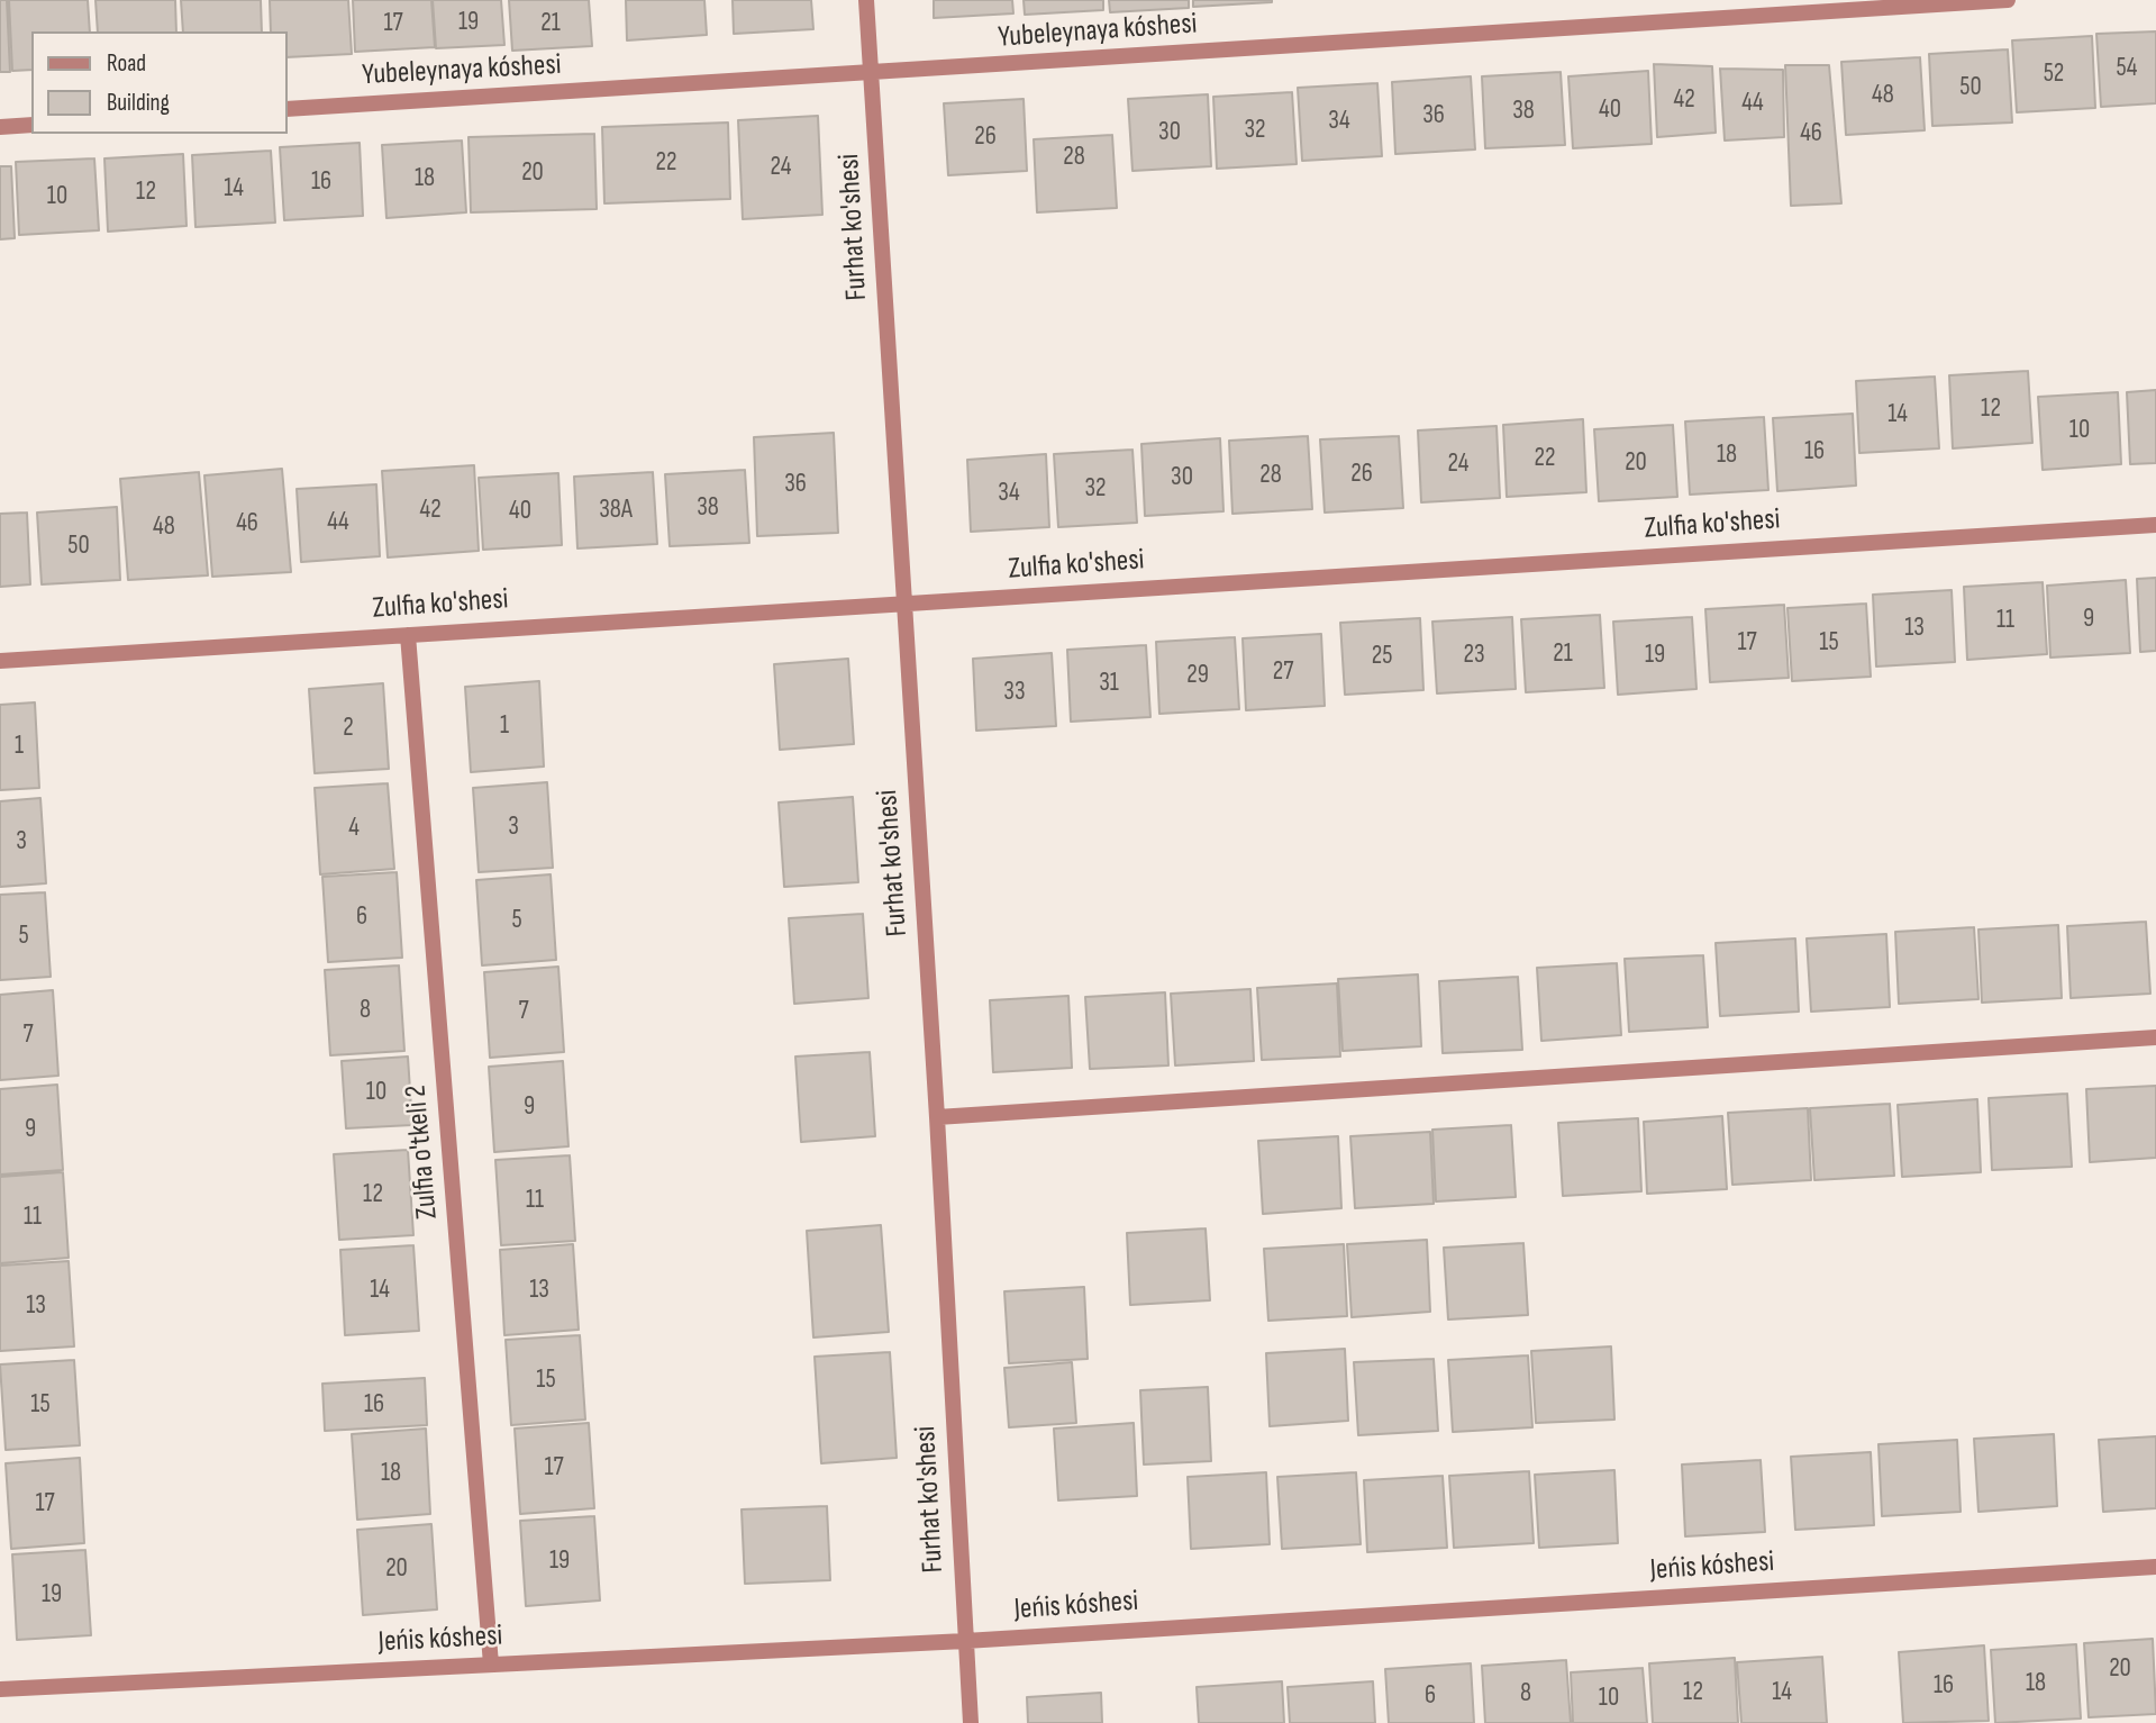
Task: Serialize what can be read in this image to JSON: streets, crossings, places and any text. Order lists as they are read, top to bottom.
{
  "streets": {
    "street": [
      "Yubeleynaya kóshesi",
      "Furhat ko'shesi",
      "Zulfia ko'shesi",
      "Zulfia o'tkeli 2",
      "Jeńis kóshesi"
    ]
  },
  "crossings": [
    ["Yubeleynaya kóshesi", "Furhat ko'shesi"],
    ["Furhat ko'shesi", "Zulfia ko'shesi"],
    ["Furhat ko'shesi", "Jeńis kóshesi"],
    ["Zulfia ko'shesi", "Zulfia o'tkeli 2"],
    ["Zulfia o'tkeli 2", "Jeńis kóshesi"]
  ],
  "house_numbers": [
    "19",
    "17",
    "21",
    "54",
    "52",
    "50",
    "48",
    "42",
    "44",
    "40",
    "38",
    "36",
    "34",
    "32",
    "30",
    "46",
    "26",
    "28",
    "22",
    "24",
    "20",
    "18",
    "16",
    "14",
    "12",
    "10",
    "12",
    "14",
    "10",
    "16",
    "18",
    "22",
    "20",
    "24",
    "26",
    "28",
    "30",
    "36",
    "32",
    "34",
    "38",
    "42",
    "38A",
    "40",
    "44",
    "46",
    "48",
    "50",
    "9",
    "11",
    "13",
    "17",
    "15",
    "21",
    "23",
    "19",
    "25",
    "27",
    "29",
    "31",
    "33",
    "1",
    "2",
    "1",
    "3",
    "4",
    "3",
    "6",
    "5",
    "5",
    "8",
    "7",
    "7",
    "10",
    "9",
    "9",
    "12",
    "11",
    "11",
    "14",
    "13",
    "13",
    "15",
    "15",
    "16",
    "17",
    "18",
    "17",
    "19",
    "20",
    "19",
    "20",
    "18",
    "16",
    "12",
    "14",
    "8",
    "6",
    "10"
  ],
  "legend": ["Road", "Building"]
}
